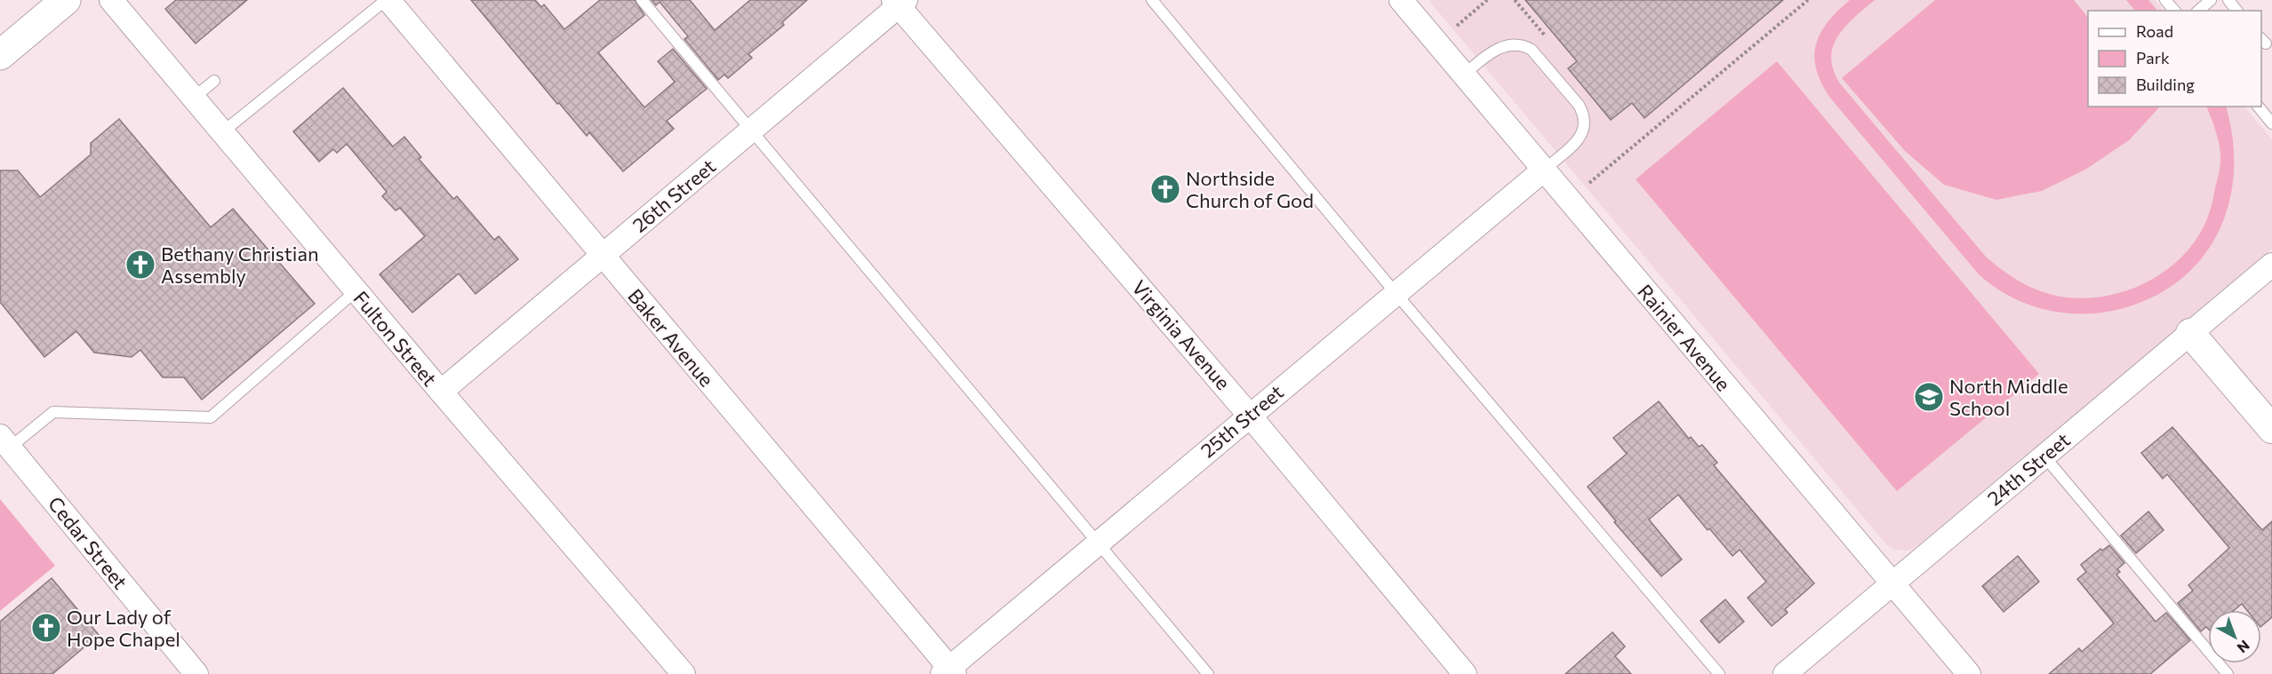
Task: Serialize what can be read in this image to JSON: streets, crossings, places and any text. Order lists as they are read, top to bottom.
{
  "streets": {
    "street": [
      "26th Street",
      "Virginia Avenue",
      "Baker Avenue",
      "Rainier Avenue",
      "Fulton Street",
      "25th Street",
      "24th Street",
      "Cedar Street"
    ]
  },
  "crossings": [
    ["26th Street", "Virginia Avenue"],
    ["26th Street", "Baker Avenue"],
    ["26th Street", "Fulton Street"],
    ["Virginia Avenue", "25th Street"],
    ["Baker Avenue", "25th Street"],
    ["Rainier Avenue", "25th Street"],
    ["Rainier Avenue", "24th Street"]
  ],
  "places": {
    "church": ["Northside Church of God", "Bethany Christian Assembly", "Our Lady of Hope Chapel"],
    "school or university": ["North Middle School"]
  },
  "legend": ["Road", "Park", "Building"],
  "north": "bottom right"
}
